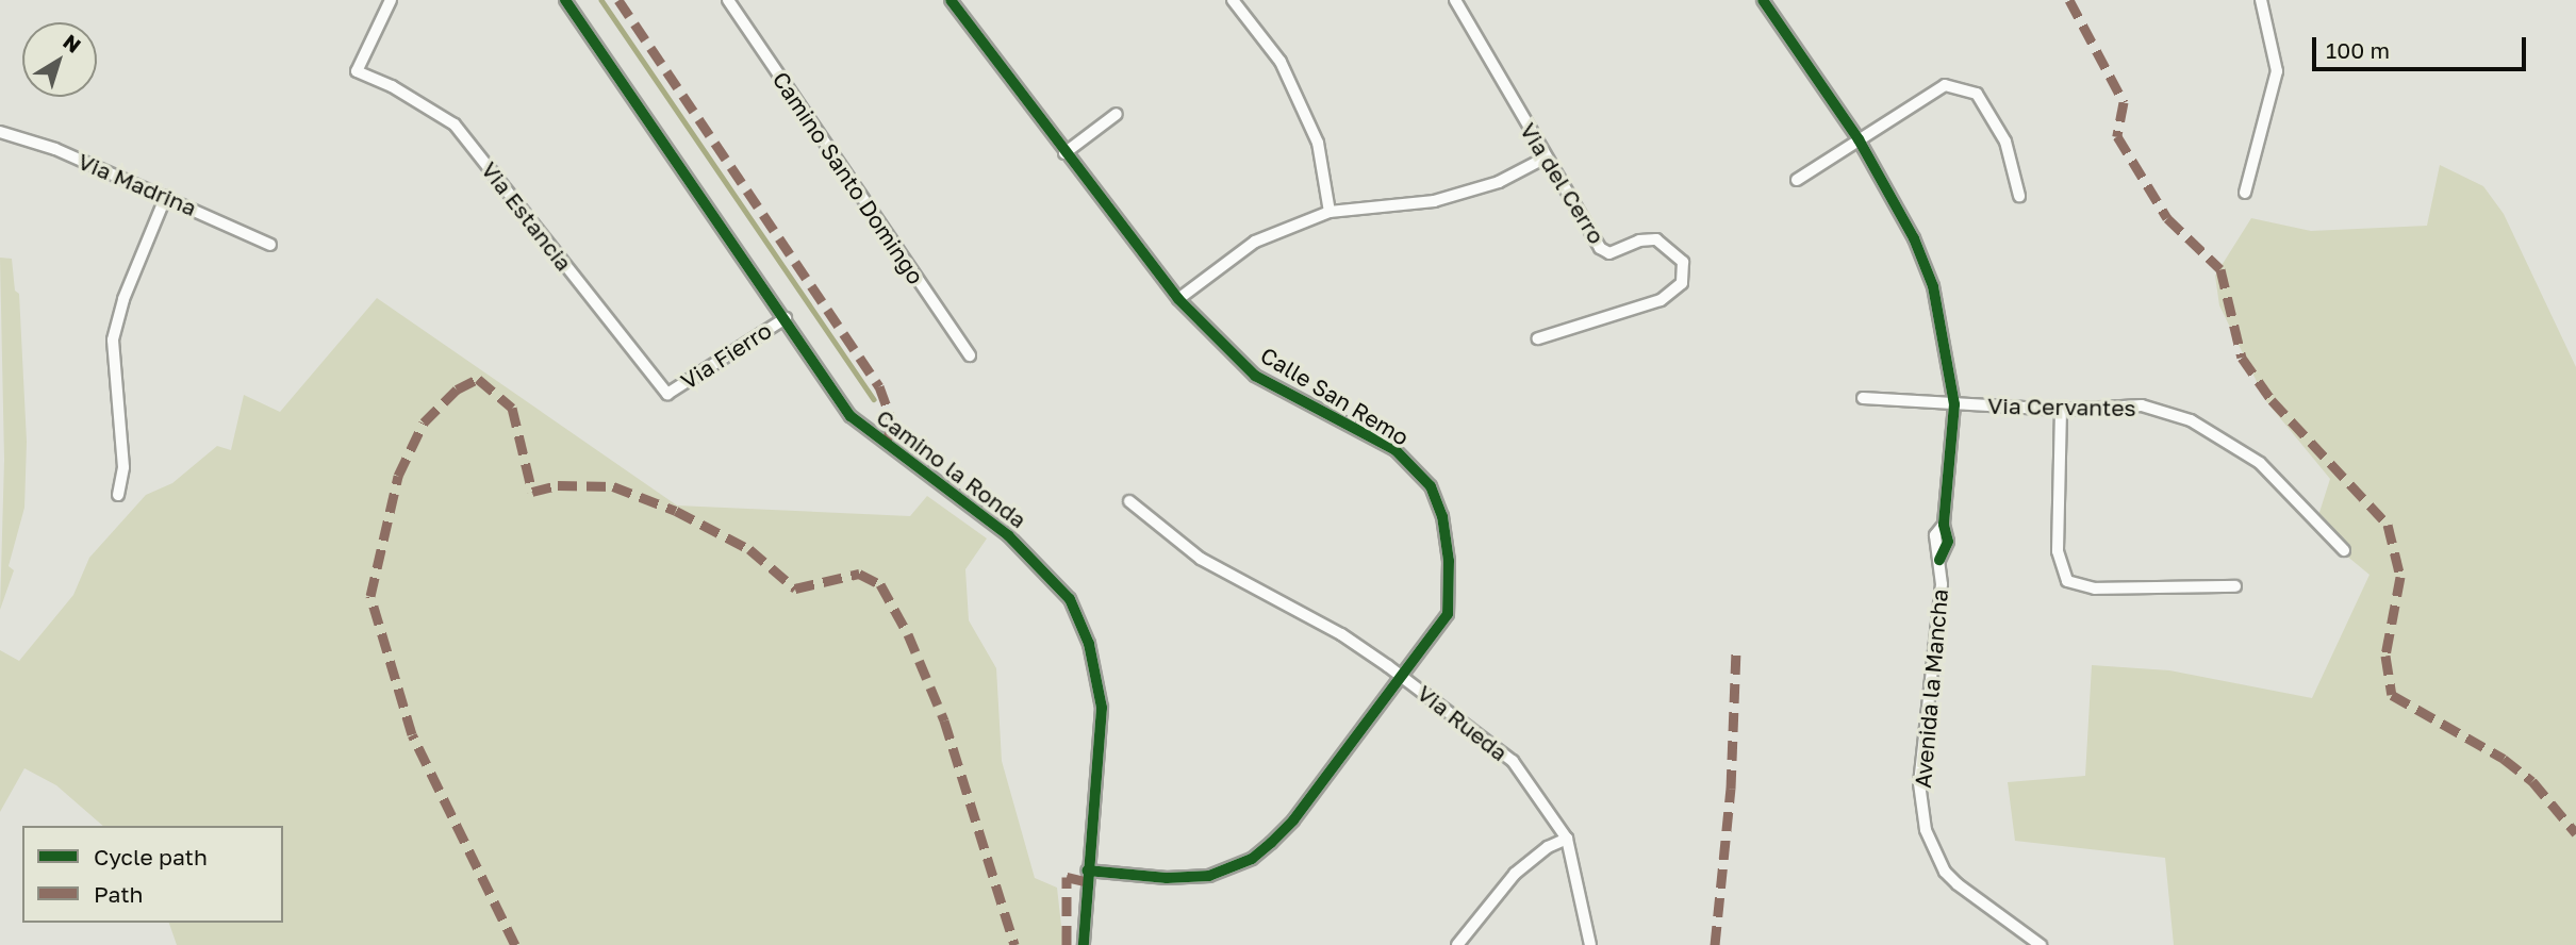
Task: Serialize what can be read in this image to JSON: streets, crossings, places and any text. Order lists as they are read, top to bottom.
{
  "streets": {
    "street": [
      "Camino Santo Domingo",
      "Via del Cerro",
      "Via Madrina",
      "Via Estancia",
      "Via Fierro",
      "Calle San Remo",
      "Via Cervantes",
      "Camino la Ronda",
      "Avenida la Mancha",
      "Via Rueda"
    ]
  },
  "crossings": [
    ["Via Estancia", "Via Fierro"],
    ["Via Fierro", "Camino la Ronda"],
    ["Calle San Remo", "Camino la Ronda"],
    ["Calle San Remo", "Via Rueda"],
    ["Via Cervantes", "Avenida la Mancha"]
  ],
  "legend": ["Cycle path", "Path"],
  "scale_bar": "100 m",
  "north": "top right"
}
